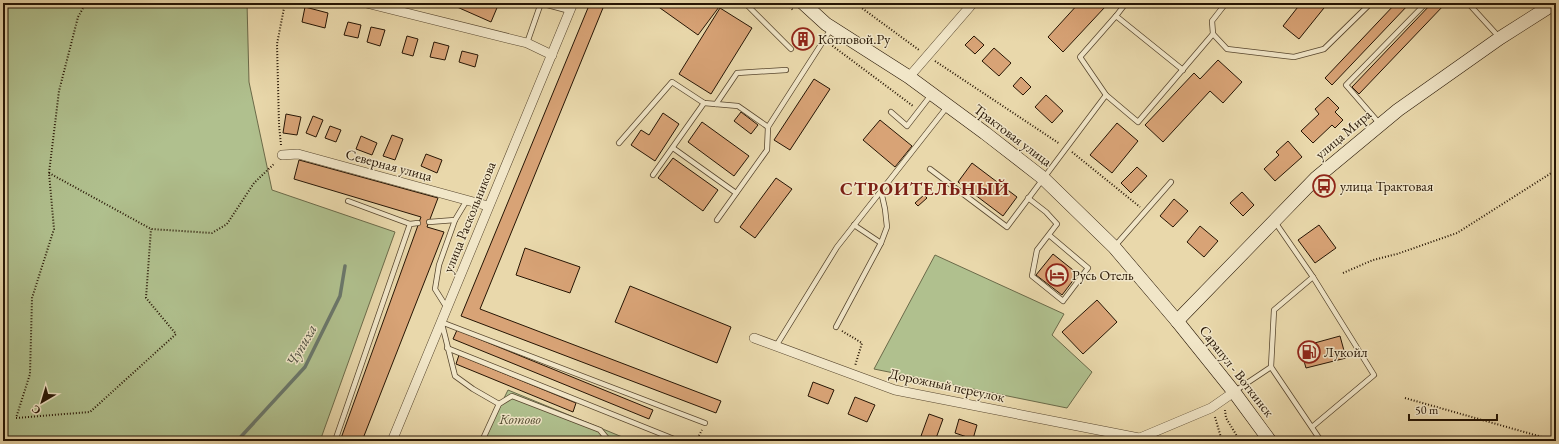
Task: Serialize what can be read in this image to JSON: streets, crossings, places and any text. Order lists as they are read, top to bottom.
{
  "streets": {
    "main road": ["улица Мира", "Трактовая улица", "Сарапул - Воткинск"],
    "street": ["Северная улица", "улица Раскольникова", "Дорожный переулок"]
  },
  "crossings": [
    ["улица Мира", "Трактовая улица"],
    ["улица Мира", "Сарапул - Воткинск"],
    ["Трактовая улица", "Сарапул - Воткинск"],
    ["Северная улица", "улица Раскольникова"]
  ],
  "districts": ["СТРОИТЕЛЬНЫЙ"],
  "water": ["Чупиха"],
  "parks": ["Котово"],
  "places": {
    "building": ["Котловой.Ру"],
    "bus stop": ["улица Трактовая"],
    "hotel": ["Русь Отель"],
    "fuel station": ["Лукойл"]
  },
  "scale_bar": "50 m",
  "north": "bottom left"
}
